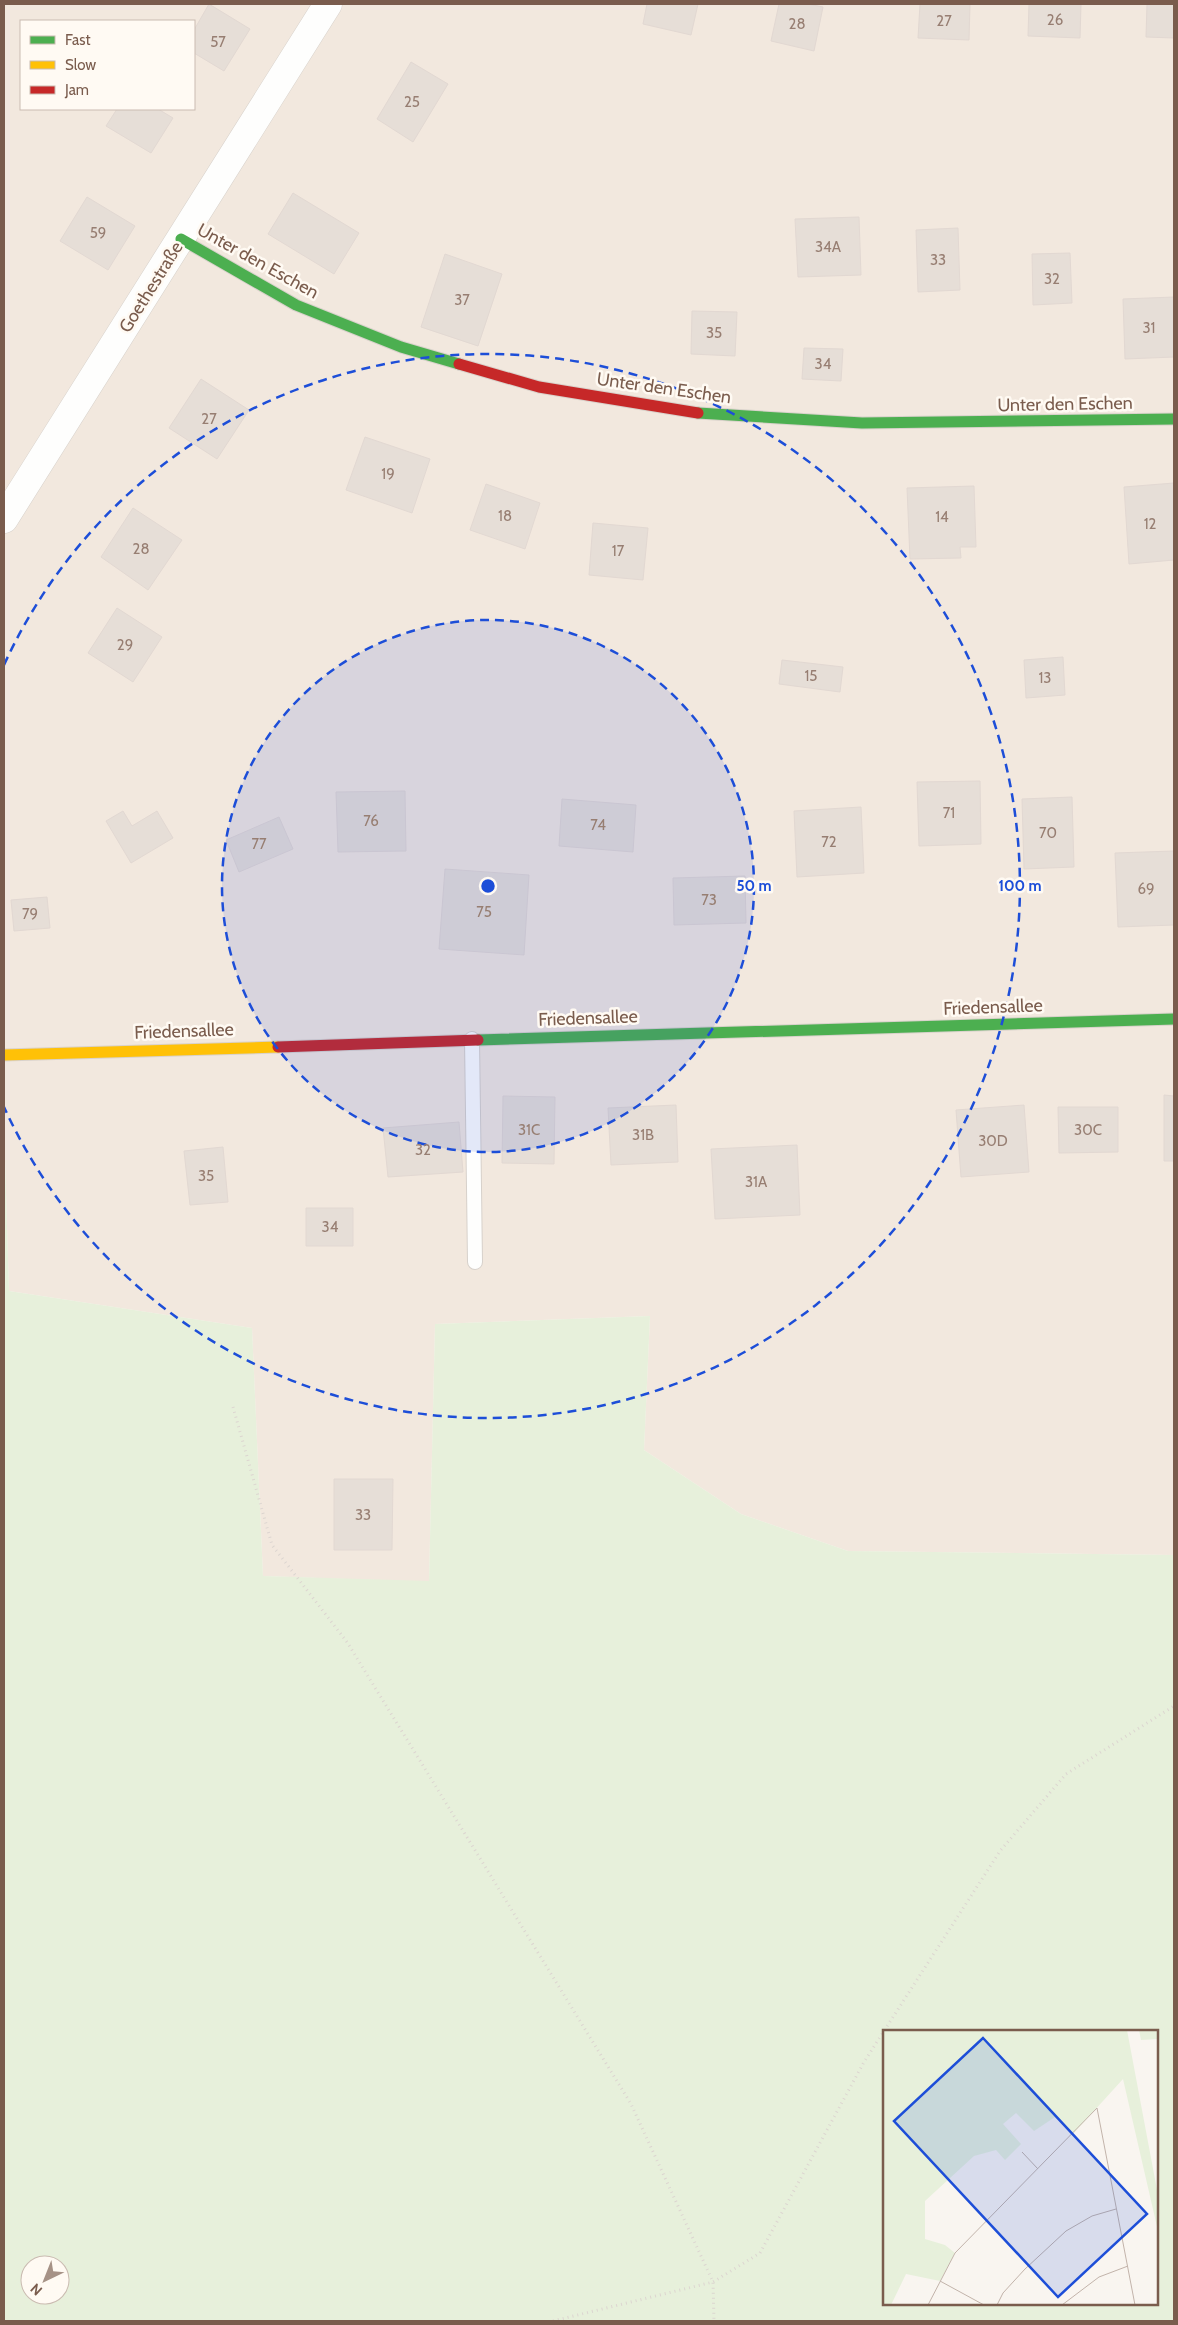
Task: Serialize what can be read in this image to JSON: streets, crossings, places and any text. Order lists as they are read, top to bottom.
{
  "streets": {
    "street": ["Unter den Eschen", "Goethestraße", "Friedensallee"]
  },
  "crossings": [
    ["Unter den Eschen", "Goethestraße"]
  ],
  "house_numbers": [
    "26",
    "27",
    "28",
    "57",
    "25",
    "59",
    "34A",
    "33",
    "32",
    "37",
    "31",
    "35",
    "34",
    "27",
    "19",
    "18",
    "14",
    "12",
    "28",
    "17",
    "29",
    "15",
    "13",
    "71",
    "76",
    "74",
    "70",
    "72",
    "77",
    "69",
    "73",
    "75",
    "79",
    "31C",
    "30C",
    "31B",
    "30D",
    "32",
    "35",
    "31A",
    "34",
    "33"
  ],
  "legend": ["Fast", "Slow", "Jam"],
  "north": "bottom left",
  "rings": ["50 m", "100 m"]
}
